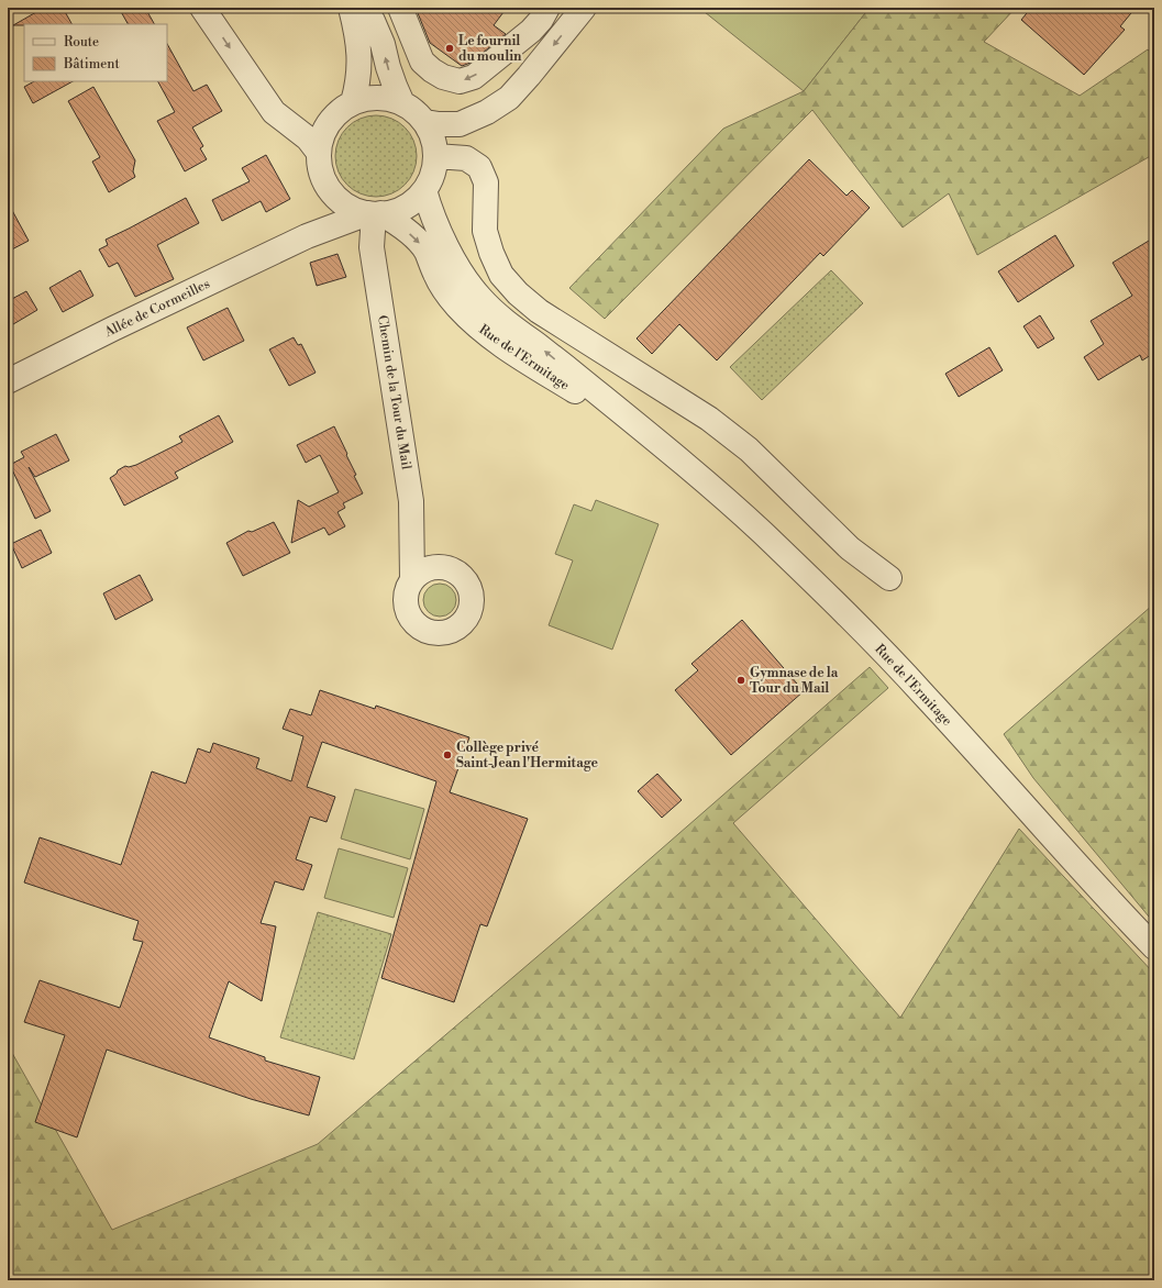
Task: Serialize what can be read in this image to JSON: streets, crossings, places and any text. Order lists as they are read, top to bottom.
{
  "streets": {
    "street": ["Allée de Cormeilles", "Rue de l'Ermitage", "Chemin de la Tour du Mail"]
  },
  "crossings": [
    ["Allée de Cormeilles", "Rue de l'Ermitage"],
    ["Allée de Cormeilles", "Chemin de la Tour du Mail"],
    ["Rue de l'Ermitage", "Chemin de la Tour du Mail"]
  ],
  "places": ["Le fournil du moulin", "Gymnase de la Tour du Mail", "Collège privé Saint-Jean l'Hermitage"],
  "legend": ["Route", "Bâtiment"]
}
